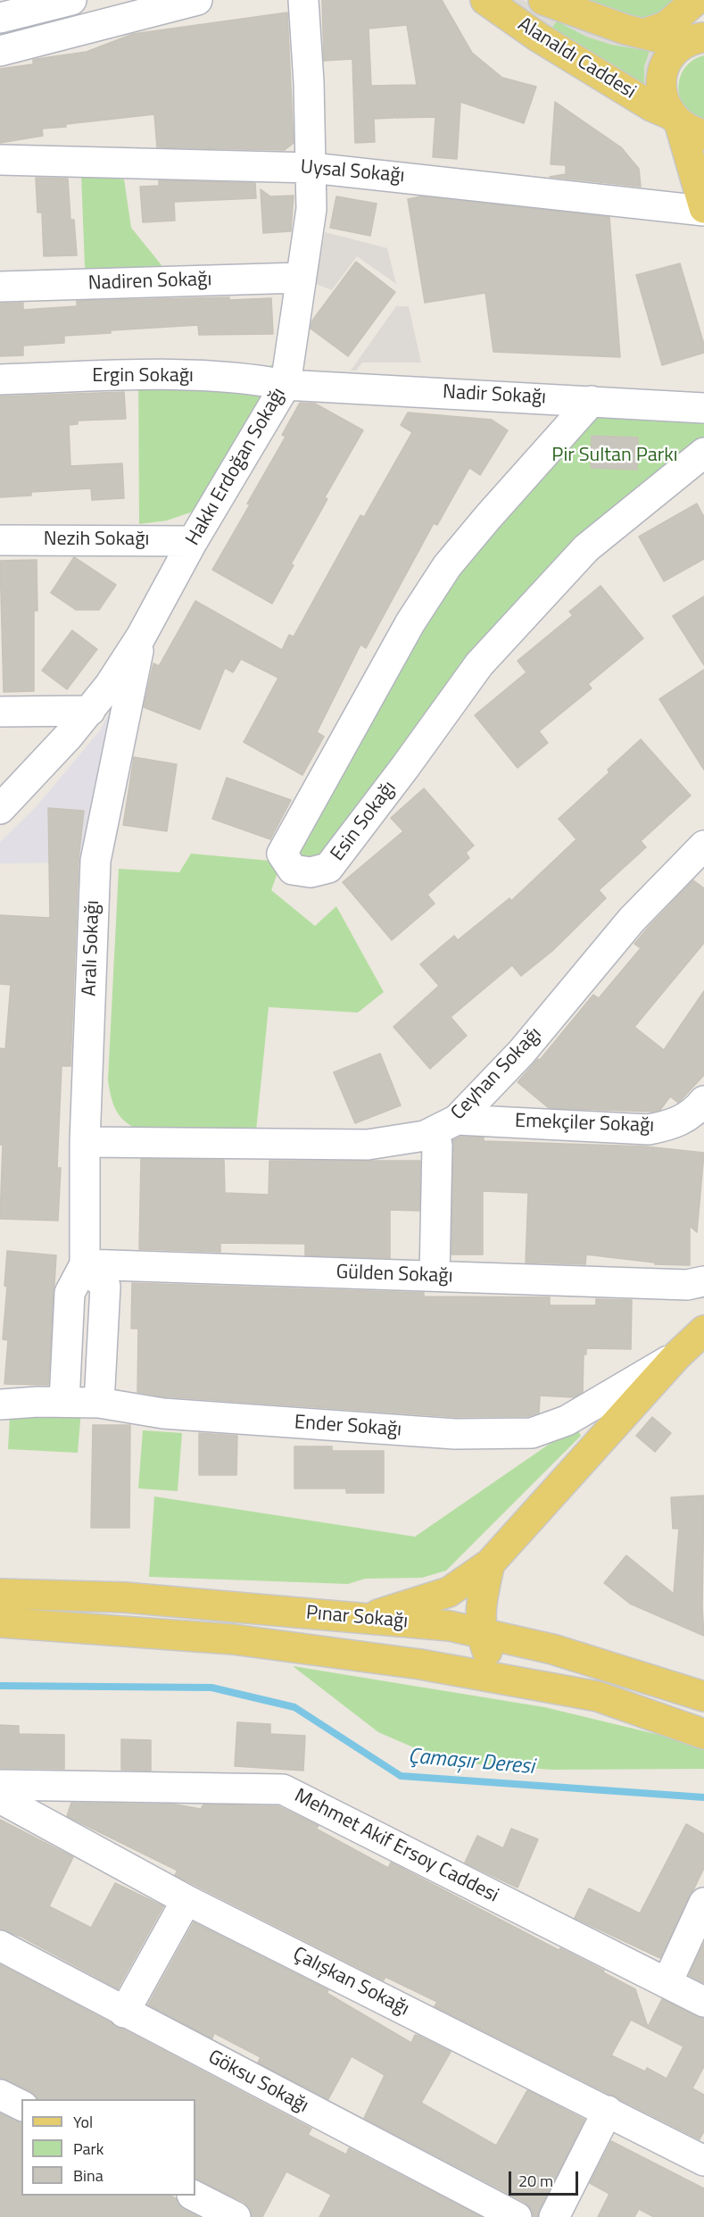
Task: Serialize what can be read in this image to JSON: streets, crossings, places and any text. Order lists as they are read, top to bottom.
{
  "streets": {
    "main road": ["Alanaldı Caddesi", "Pınar Sokağı"],
    "street": [
      "Uysal Sokağı",
      "Nadiren Sokağı",
      "Ergin Sokağı",
      "Nadir Sokağı",
      "Hakkı Erdoğan Sokağı",
      "Nezih Sokağı",
      "Esin Sokağı",
      "Aralı Sokağı",
      "Ceyhan Sokağı",
      "Emekçiler Sokağı",
      "Gülden Sokağı",
      "Ender Sokağı",
      "Mehmet Akif Ersoy Caddesi",
      "Çalışkan Sokağı",
      "Göksu Sokağı"
    ]
  },
  "crossings": [
    ["Uysal Sokağı", "Hakkı Erdoğan Sokağı"],
    ["Nadiren Sokağı", "Hakkı Erdoğan Sokağı"],
    ["Ergin Sokağı", "Nadir Sokağı"],
    ["Ergin Sokağı", "Hakkı Erdoğan Sokağı"],
    ["Nadir Sokağı", "Hakkı Erdoğan Sokağı"],
    ["Nadir Sokağı", "Esin Sokağı"],
    ["Hakkı Erdoğan Sokağı", "Nezih Sokağı"],
    ["Hakkı Erdoğan Sokağı", "Aralı Sokağı"],
    ["Aralı Sokağı", "Ceyhan Sokağı"],
    ["Aralı Sokağı", "Gülden Sokağı"],
    ["Aralı Sokağı", "Ender Sokağı"],
    ["Ceyhan Sokağı", "Emekçiler Sokağı"]
  ],
  "water": ["Çamaşır Deresi"],
  "parks": ["Pir Sultan Parkı"],
  "legend": ["Yol", "Park", "Bina"],
  "scale_bar": "20 m"
}
